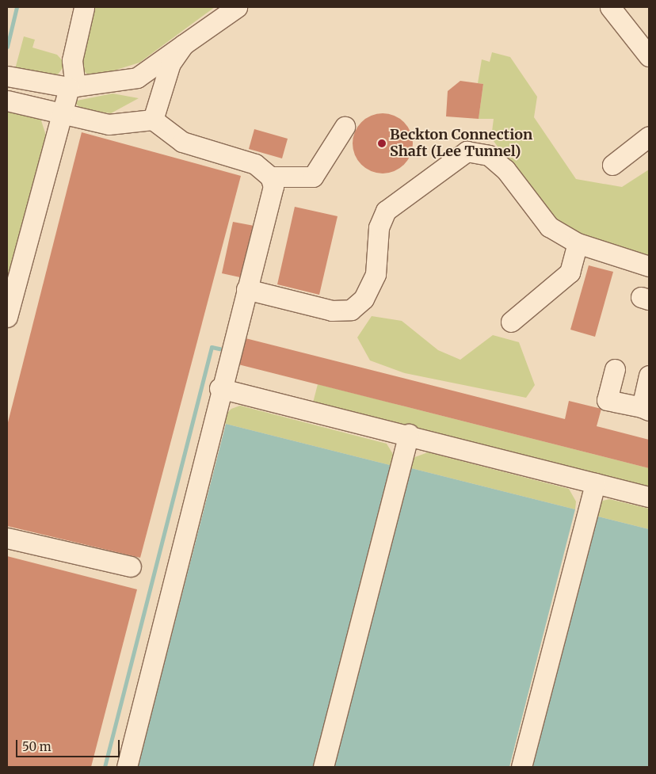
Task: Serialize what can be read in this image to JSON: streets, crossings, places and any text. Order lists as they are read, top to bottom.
{
  "places": ["Beckton Connection Shaft (Lee Tunnel)"],
  "scale_bar": "50 m"
}
